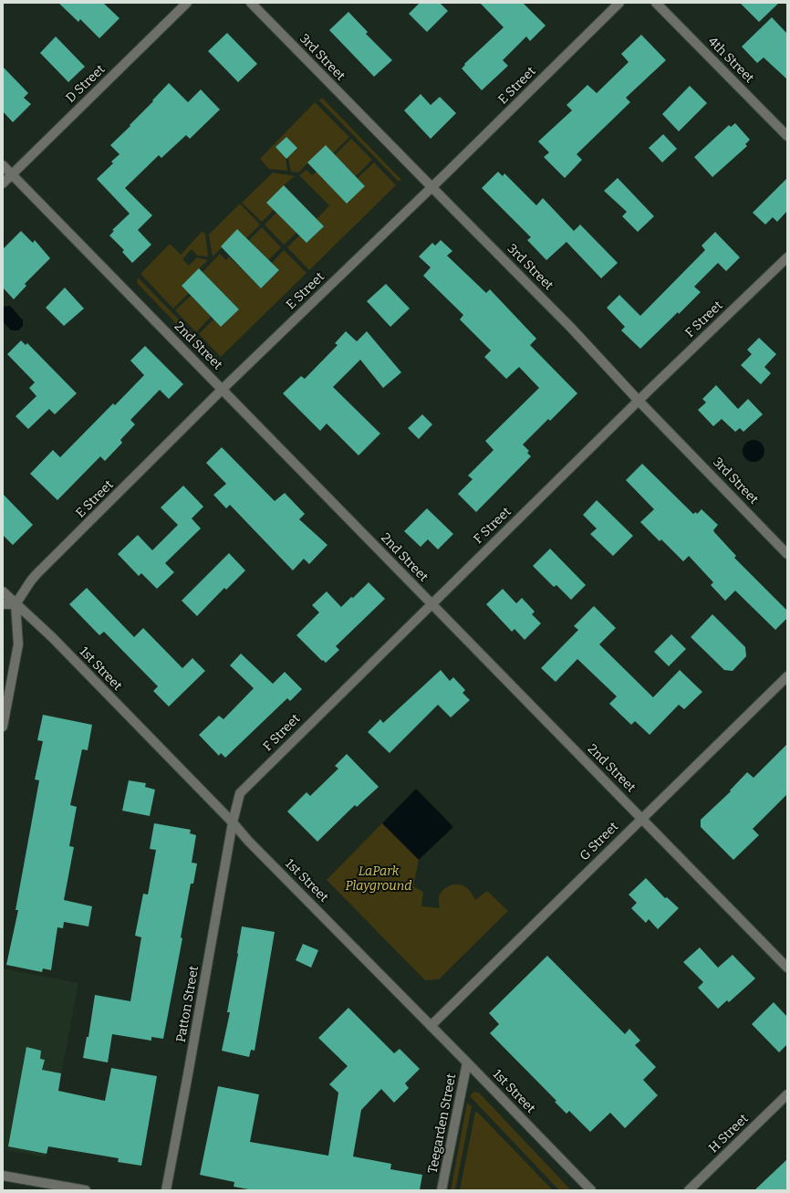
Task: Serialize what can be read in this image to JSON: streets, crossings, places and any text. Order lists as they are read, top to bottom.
{
  "streets": {
    "street": [
      "3rd Street",
      "4th Street",
      "D Street",
      "E Street",
      "F Street",
      "2nd Street",
      "1st Street",
      "G Street",
      "Patton Street",
      "Teegarden Street",
      "H Street"
    ]
  },
  "crossings": [
    ["3rd Street", "E Street"],
    ["3rd Street", "F Street"],
    ["D Street", "2nd Street"],
    ["E Street", "2nd Street"],
    ["E Street", "1st Street"],
    ["F Street", "2nd Street"],
    ["F Street", "1st Street"],
    ["F Street", "Patton Street"],
    ["2nd Street", "G Street"],
    ["1st Street", "G Street"],
    ["1st Street", "Patton Street"],
    ["1st Street", "Teegarden Street"]
  ],
  "parks": ["LaPark Playground"]
}
